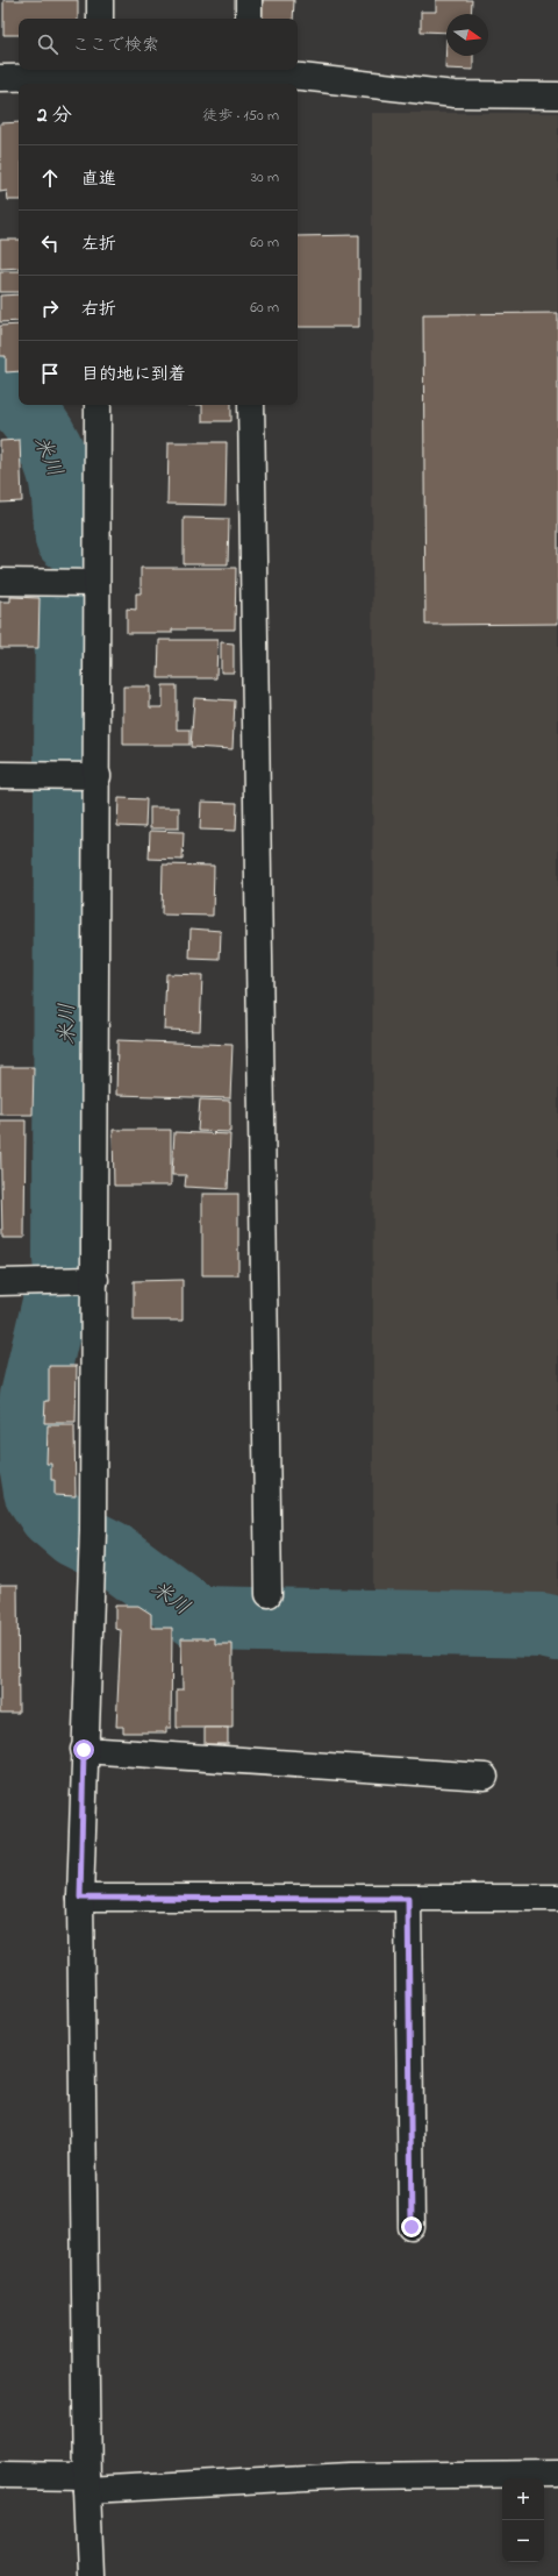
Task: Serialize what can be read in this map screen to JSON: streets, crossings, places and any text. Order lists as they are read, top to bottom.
{
  "water": ["米川"],
  "north": "right",
  "page": {
    "search": "ここで検索",
    "heading": ["2 分", "徒歩 · 150 m"],
    "list": [
      ["直進", "30 m"],
      ["左折", "60 m"],
      ["右折", "60 m"],
      "目的地に到着"
    ],
    "map_buttons": ["+", "−"]
  }
}
